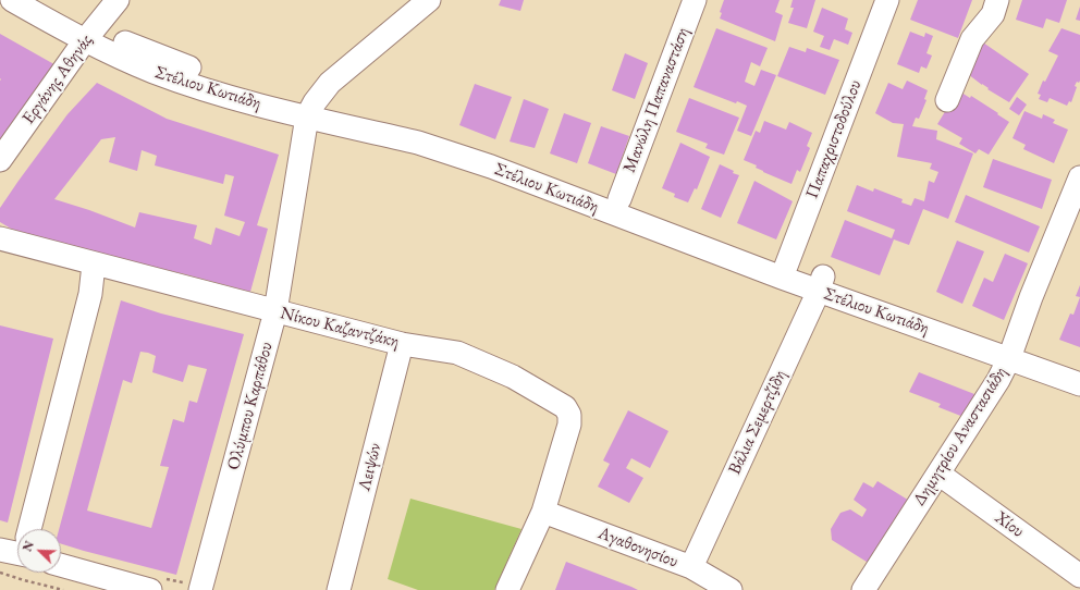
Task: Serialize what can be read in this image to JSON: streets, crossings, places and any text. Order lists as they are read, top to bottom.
{
  "streets": {
    "street": [
      "Εργάνης Αθηνάς",
      "Στέλιου Κωτιάδη",
      "Μανώλη Παπαναστάση",
      "Παπαχριστοδούλου",
      "Νίκου Καζαντζάκη",
      "Ολύμπου Καρπάθου",
      "Βάλια Σεμερτζίδη",
      "Δημητρίου Αναστασιάδη",
      "Λειψών",
      "Χίου",
      "Αγαθονησίου"
    ]
  },
  "crossings": [
    ["Εργάνης Αθηνάς", "Στέλιου Κωτιάδη"],
    ["Στέλιου Κωτιάδη", "Μανώλη Παπαναστάση"],
    ["Στέλιου Κωτιάδη", "Παπαχριστοδούλου"],
    ["Στέλιου Κωτιάδη", "Ολύμπου Καρπάθου"],
    ["Στέλιου Κωτιάδη", "Βάλια Σεμερτζίδη"],
    ["Στέλιου Κωτιάδη", "Δημητρίου Αναστασιάδη"],
    ["Νίκου Καζαντζάκη", "Ολύμπου Καρπάθου"],
    ["Νίκου Καζαντζάκη", "Λειψών"],
    ["Νίκου Καζαντζάκη", "Αγαθονησίου"],
    ["Βάλια Σεμερτζίδη", "Αγαθονησίου"],
    ["Δημητρίου Αναστασιάδη", "Χίου"]
  ],
  "north": "top left"
}
